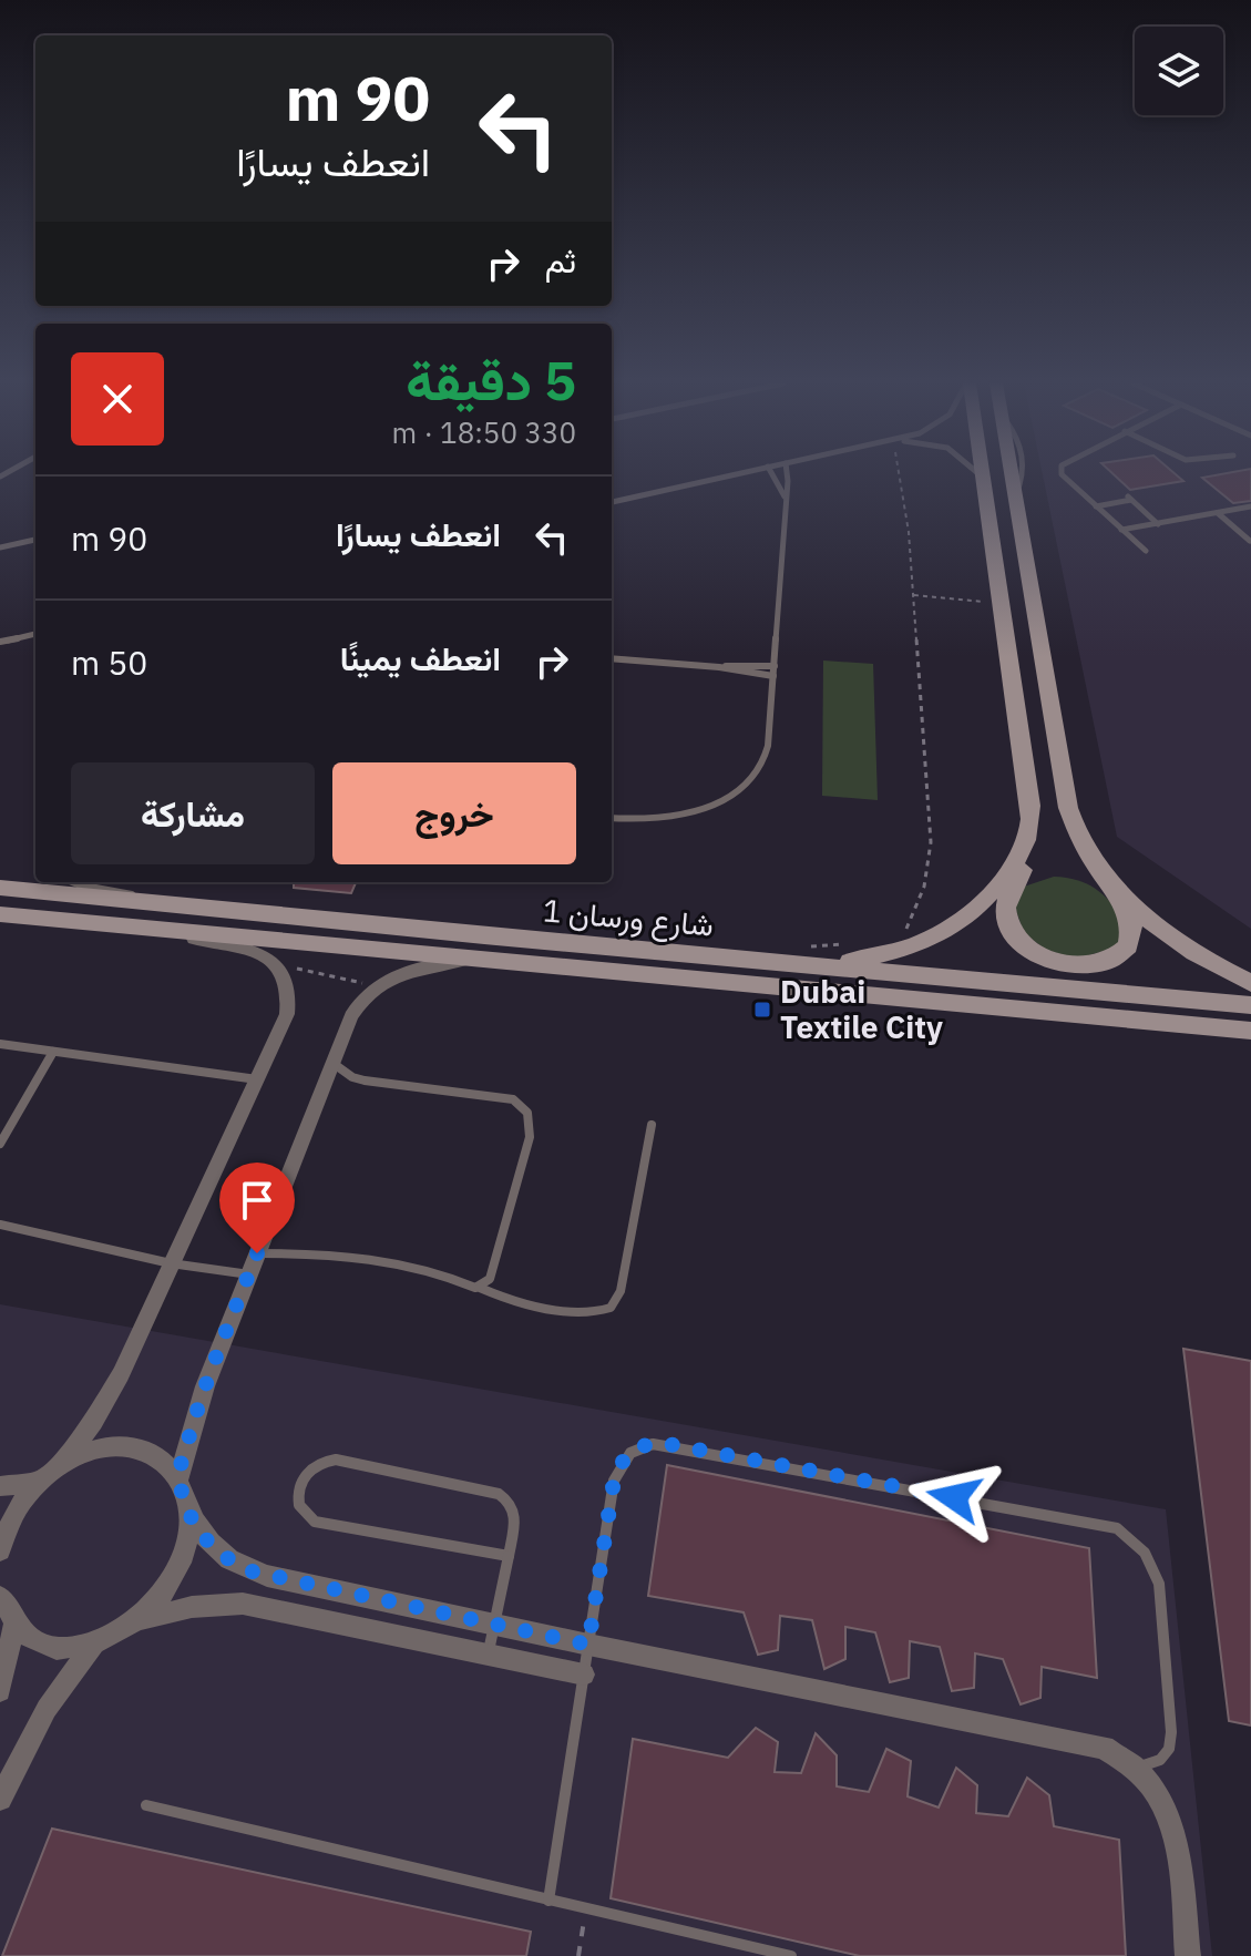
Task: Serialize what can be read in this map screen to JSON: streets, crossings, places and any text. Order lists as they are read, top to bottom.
{
  "streets": {
    "street": ["شارع ورسان 1"]
  },
  "places": {
    "transit": ["Dubai Textile City"]
  },
  "page": {
    "turn": ["90 m", "انعطف يسارًا"],
    "then": "ثم",
    "heading": ["5 دقيقة", "330 m · 18:50"],
    "list": [
      {
        "name": "انعطف يسارًا",
        "value": "90 m"
      },
      {
        "name": "انعطف يمينًا",
        "value": "50 m"
      }
    ],
    "buttons": ["خروج", "مشاركة"]
  }
}
